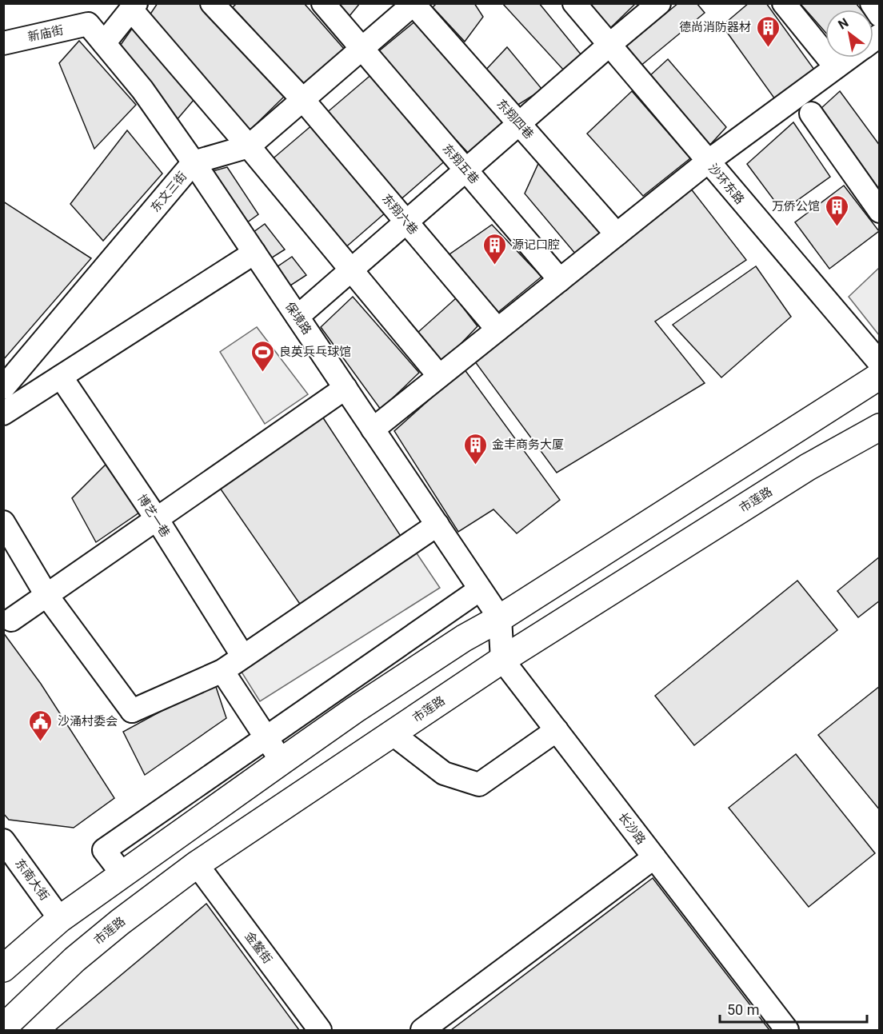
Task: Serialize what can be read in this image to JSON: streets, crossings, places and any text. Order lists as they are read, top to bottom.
{
  "streets": {
    "main road": ["市莲路"],
    "street": [
      "新庙街",
      "东翔四巷",
      "东翔五巷",
      "沙环东路",
      "东文三街",
      "东翔六巷",
      "保境路",
      "博艺一巷",
      "长沙路",
      "东南大街",
      "金鳌街"
    ]
  },
  "crossings": [
    ["新庙街", "保境路"],
    ["东翔四巷", "东文三街"],
    ["东翔五巷", "东文三街"],
    ["东文三街", "东翔六巷"],
    ["东文三街", "保境路"],
    ["市莲路", "长沙路"],
    ["市莲路", "金鳌街"]
  ],
  "places": {
    "building": [
      "德尚消防器材",
      "万侨公馆",
      "源记口腔",
      "金丰商务大厦"
    ],
    "sports": ["良英兵乓球馆"],
    "public building": ["沙涌村委会"]
  },
  "scale_bar": "50 m",
  "north": "top left"
}
